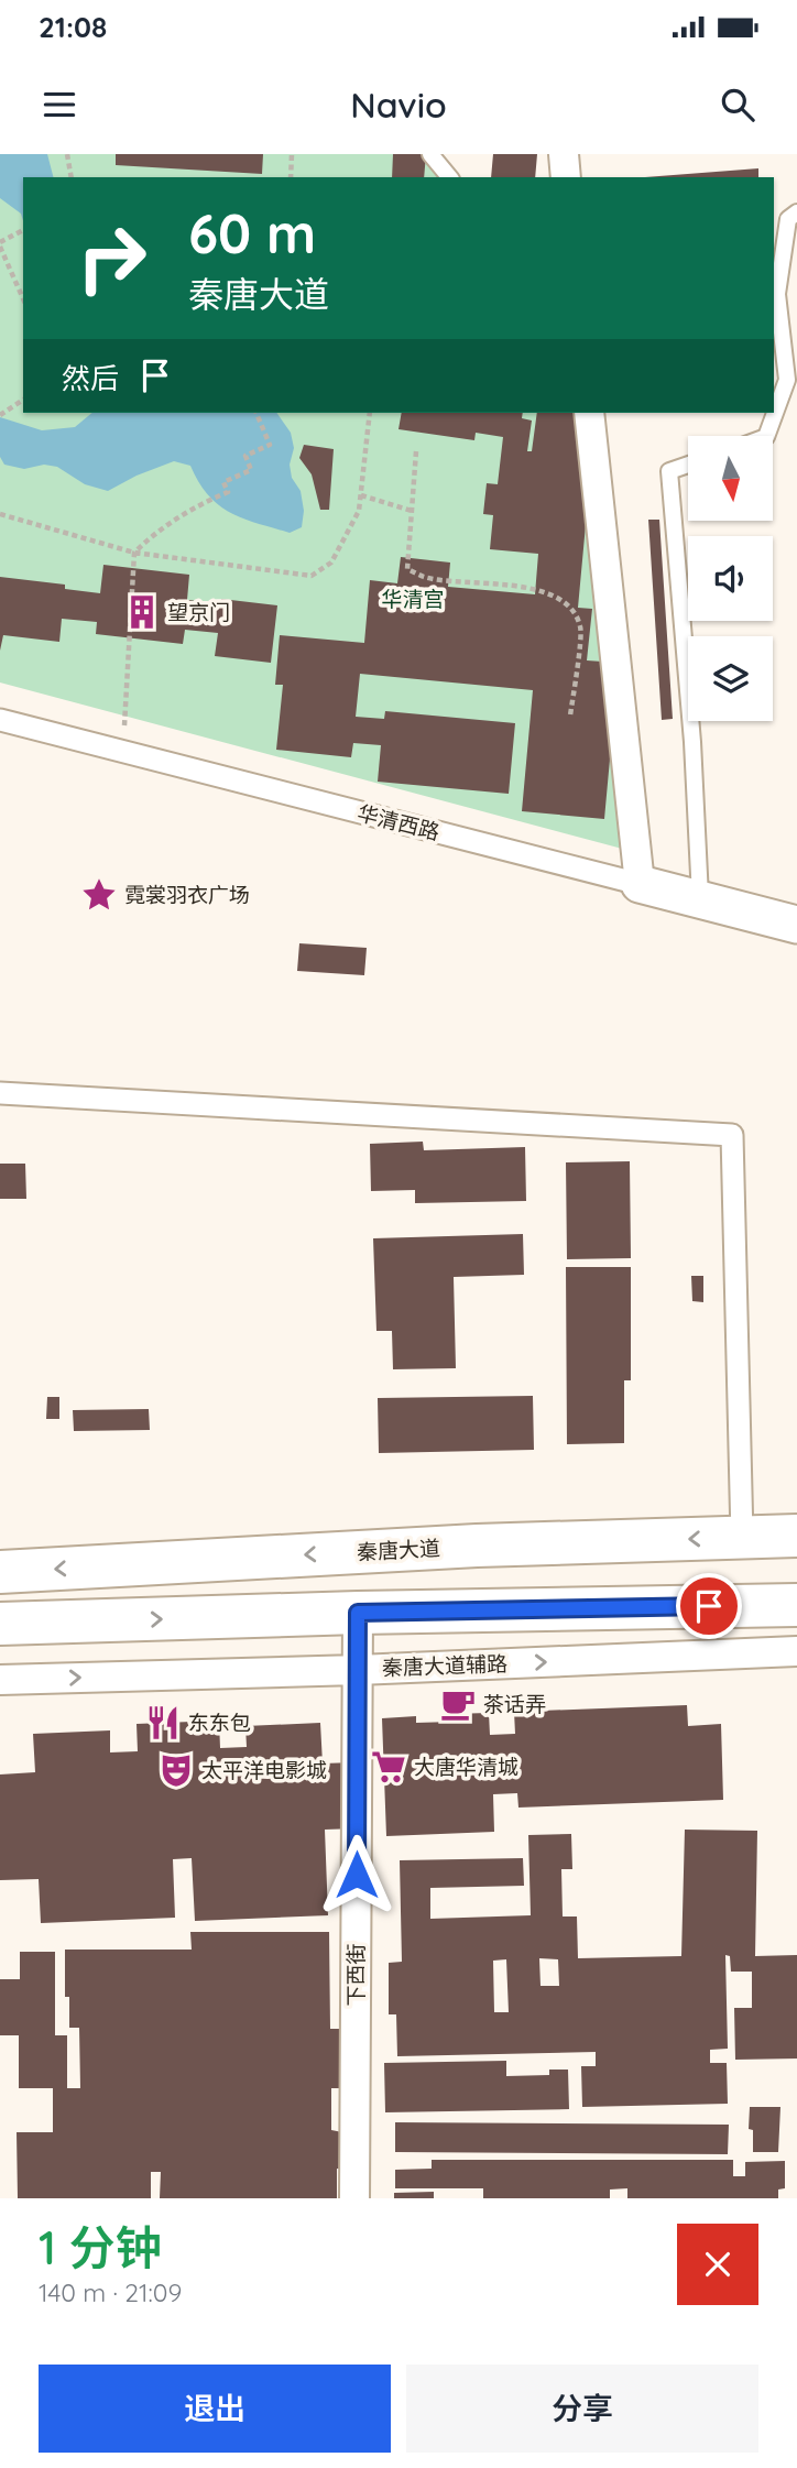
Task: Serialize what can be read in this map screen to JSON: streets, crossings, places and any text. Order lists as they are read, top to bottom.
{
  "streets": {
    "main road": ["秦唐大道"],
    "street": ["华清西路", "秦唐大道辅路", "下西街"]
  },
  "crossings": [
    ["秦唐大道辅路", "下西街"]
  ],
  "one_way": ["秦唐大道辅路"],
  "parks": ["华清宫"],
  "places": {
    "building": ["望京门"],
    "place": ["霓裳羽衣广场"],
    "cafe": ["茶话弄"],
    "restaurant": ["东东包"],
    "supermarket": ["大唐华清城"],
    "theatre": ["太平洋电影城"]
  },
  "north": "bottom",
  "page": {
    "status": "21:08",
    "header": "Navio",
    "turn": ["60 m", "秦唐大道"],
    "then": "然后",
    "heading": ["1 分钟", "140 m · 21:09"],
    "buttons": ["退出", "分享"]
  }
}
